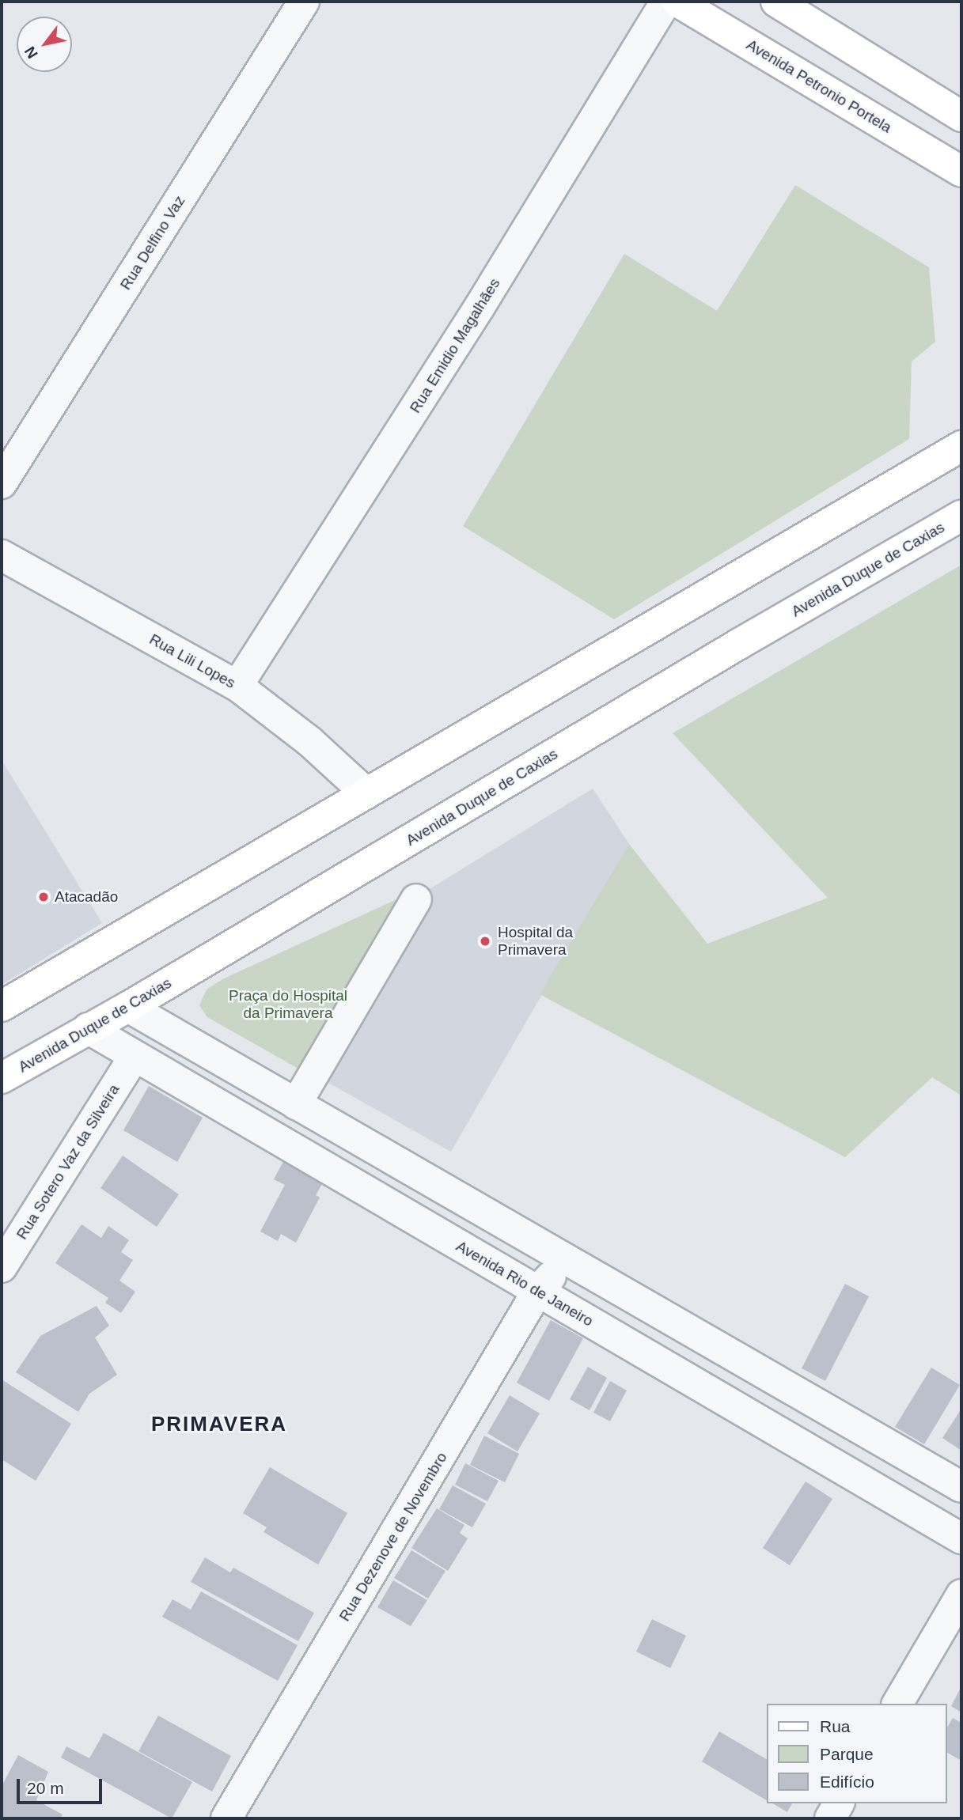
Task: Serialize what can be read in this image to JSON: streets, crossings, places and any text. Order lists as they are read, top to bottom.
{
  "streets": {
    "main road": ["Avenida Petronio Portela", "Avenida Duque de Caxias"],
    "street": [
      "Rua Delfino Vaz",
      "Rua Emidio Magalhães",
      "Rua Lili Lopes",
      "Rua Sotero Vaz da Silveira",
      "Avenida Rio de Janeiro",
      "Rua Dezenove de Novembro"
    ]
  },
  "crossings": [
    ["Rua Emidio Magalhães", "Rua Lili Lopes"],
    ["Avenida Duque de Caxias", "Avenida Rio de Janeiro"],
    ["Rua Sotero Vaz da Silveira", "Avenida Rio de Janeiro"],
    ["Avenida Rio de Janeiro", "Rua Dezenove de Novembro"]
  ],
  "districts": ["PRIMAVERA"],
  "parks": ["Praça do Hospital da Primavera"],
  "places": ["Atacadão", "Hospital da Primavera"],
  "legend": ["Rua", "Parque", "Edifício"],
  "scale_bar": "20 m",
  "north": "bottom left"
}
